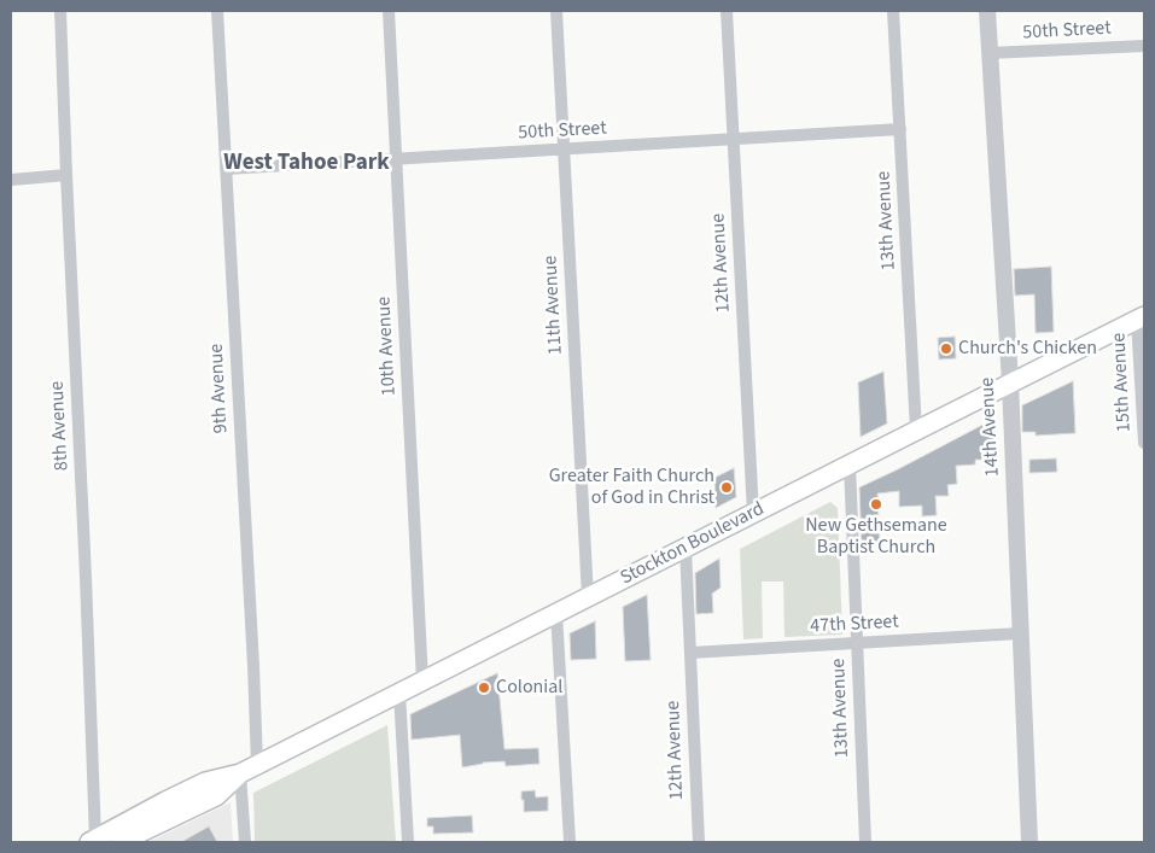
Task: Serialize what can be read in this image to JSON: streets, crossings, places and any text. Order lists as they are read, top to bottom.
{
  "streets": {
    "main road": ["Stockton Boulevard"],
    "street": [
      "50th Street",
      "13th Avenue",
      "12th Avenue",
      "11th Avenue",
      "10th Avenue",
      "15th Avenue",
      "9th Avenue",
      "8th Avenue",
      "14th Avenue",
      "47th Street"
    ]
  },
  "crossings": [
    ["50th Street", "13th Avenue"],
    ["50th Street", "12th Avenue"],
    ["50th Street", "11th Avenue"],
    ["50th Street", "10th Avenue"],
    ["50th Street", "9th Avenue"],
    ["50th Street", "14th Avenue"],
    ["13th Avenue", "Stockton Boulevard"],
    ["13th Avenue", "47th Street"],
    ["12th Avenue", "Stockton Boulevard"],
    ["12th Avenue", "47th Street"],
    ["11th Avenue", "Stockton Boulevard"],
    ["10th Avenue", "Stockton Boulevard"],
    ["15th Avenue", "Stockton Boulevard"],
    ["9th Avenue", "Stockton Boulevard"],
    ["8th Avenue", "Stockton Boulevard"],
    ["14th Avenue", "Stockton Boulevard"],
    ["14th Avenue", "47th Street"]
  ],
  "districts": ["West Tahoe Park"],
  "places": [
    "Church's Chicken",
    "Greater Faith Church of God in Christ",
    "New Gethsemane Baptist Church",
    "Colonial"
  ]
}
